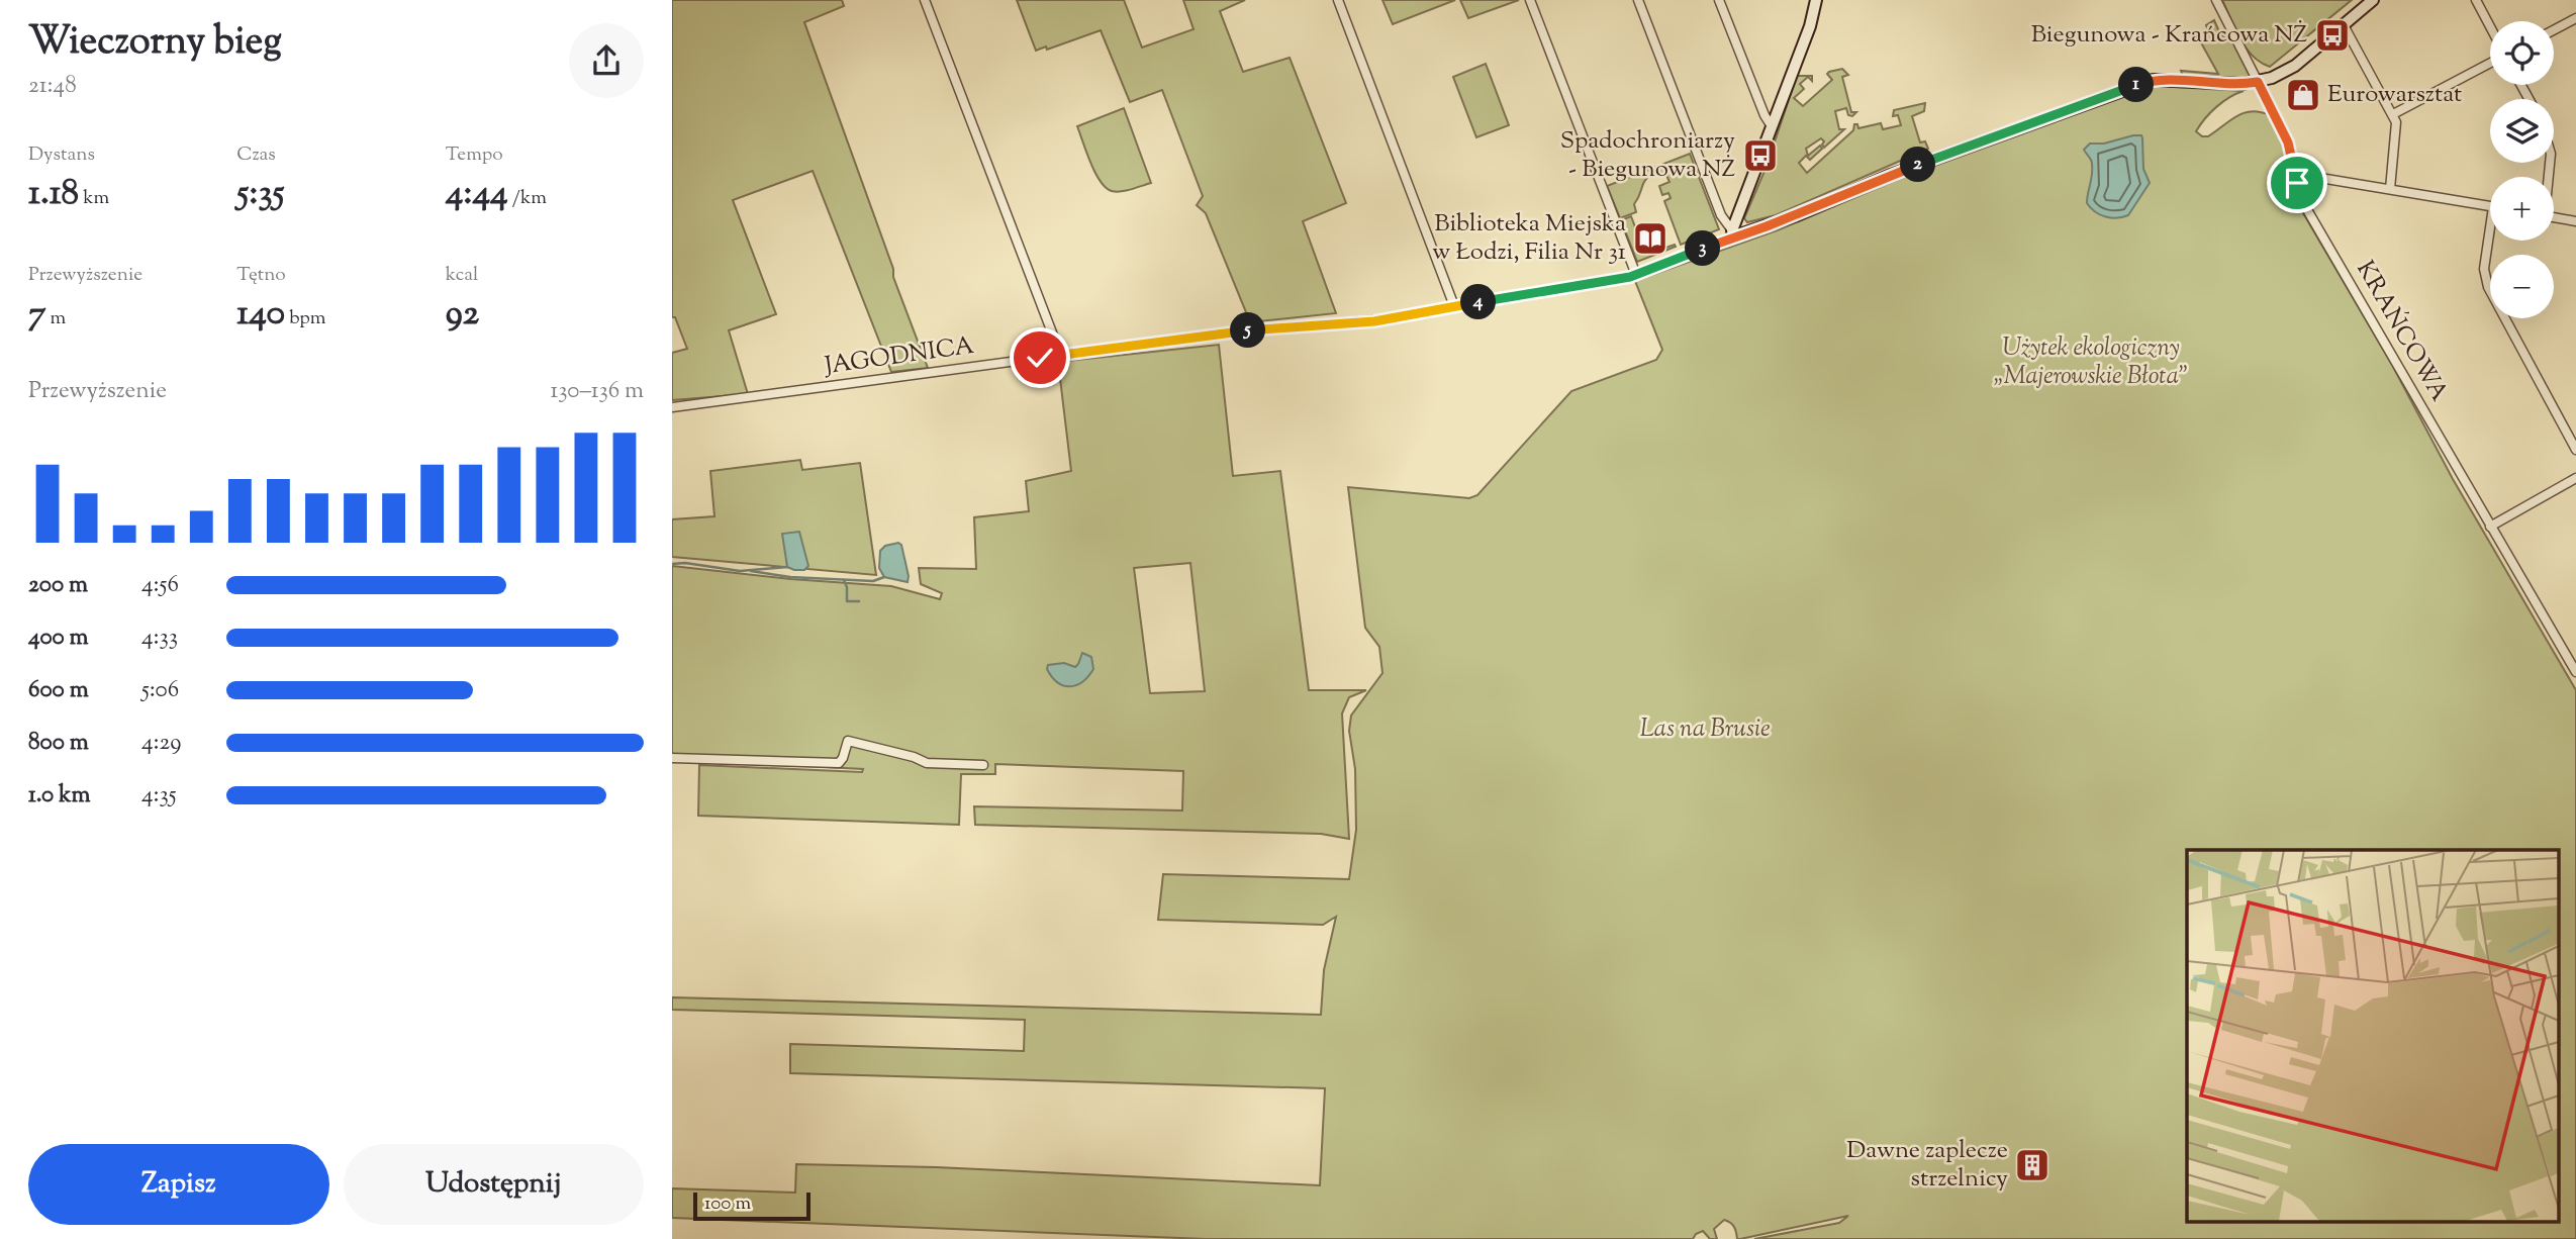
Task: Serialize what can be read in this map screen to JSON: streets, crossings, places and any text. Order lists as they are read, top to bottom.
{
  "streets": {
    "street": ["KRAŃCOWA", "JAGODNICA"]
  },
  "parks": ["Użytek ekologiczny „Majerowskie Błota”", "Las na Brusie"],
  "places": {
    "bus stop": ["Biegunowa - Krańcowa NŻ", "Spadochroniarzy - Biegunowa NŻ"],
    "shop": ["Eurowarsztat"],
    "library": ["Biblioteka Miejska w Łodzi, Filia Nr 31"],
    "building": ["Dawne zaplecze strzelnicy"]
  },
  "scale_bar": "100 m",
  "page": {
    "heading": ["Wieczorny bieg", "21:48"],
    "map_buttons": ["+", "−"],
    "pins": [
      "1",
      "2",
      "3",
      "4",
      "5"
    ],
    "stats": [
      ["Dystans", "1.18 km"],
      ["Czas", "5:35"],
      ["Tempo", "4:44 /km"],
      ["Przewyższenie", "7 m"],
      ["Tętno", "140 bpm"],
      ["kcal", "92"]
    ],
    "chart": ["Przewyższenie", "130–136 m"],
    "list": [
      {
        "name": "200 m",
        "note": "4:56"
      },
      {
        "name": "400 m",
        "note": "4:33"
      },
      {
        "name": "600 m",
        "note": "5:06"
      },
      {
        "name": "800 m",
        "note": "4:29"
      },
      {
        "name": "1.0 km",
        "note": "4:35"
      }
    ],
    "buttons": ["Zapisz", "Udostępnij"],
    "scale": "100 m"
  }
}
